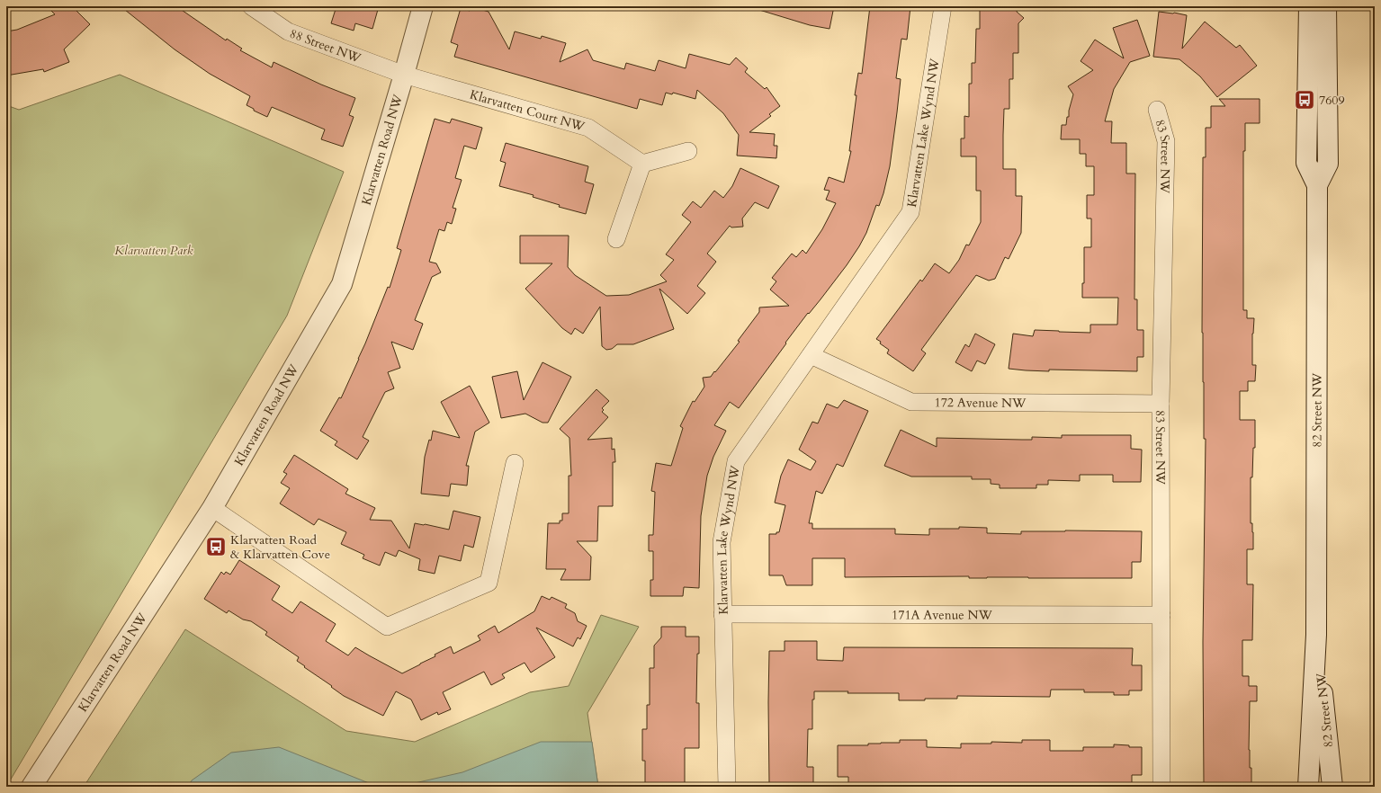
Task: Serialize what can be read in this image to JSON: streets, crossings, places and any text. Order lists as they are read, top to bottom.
{
  "streets": {
    "main road": ["Klarvatten Road NW", "82 Street NW"],
    "street": [
      "88 Street NW",
      "Klarvatten Court NW",
      "Klarvatten Lake Wynd NW",
      "83 Street NW",
      "172 Avenue NW",
      "171A Avenue NW"
    ]
  },
  "crossings": [
    ["88 Street NW", "Klarvatten Court NW"],
    ["88 Street NW", "Klarvatten Road NW"],
    ["Klarvatten Court NW", "Klarvatten Road NW"],
    ["Klarvatten Lake Wynd NW", "172 Avenue NW"],
    ["Klarvatten Lake Wynd NW", "171A Avenue NW"],
    ["83 Street NW", "172 Avenue NW"],
    ["83 Street NW", "171A Avenue NW"]
  ],
  "parks": ["Klarvatten Park"],
  "places": {
    "bus stop": ["7609", "Klarvatten Road & Klarvatten Cove"]
  }
}
